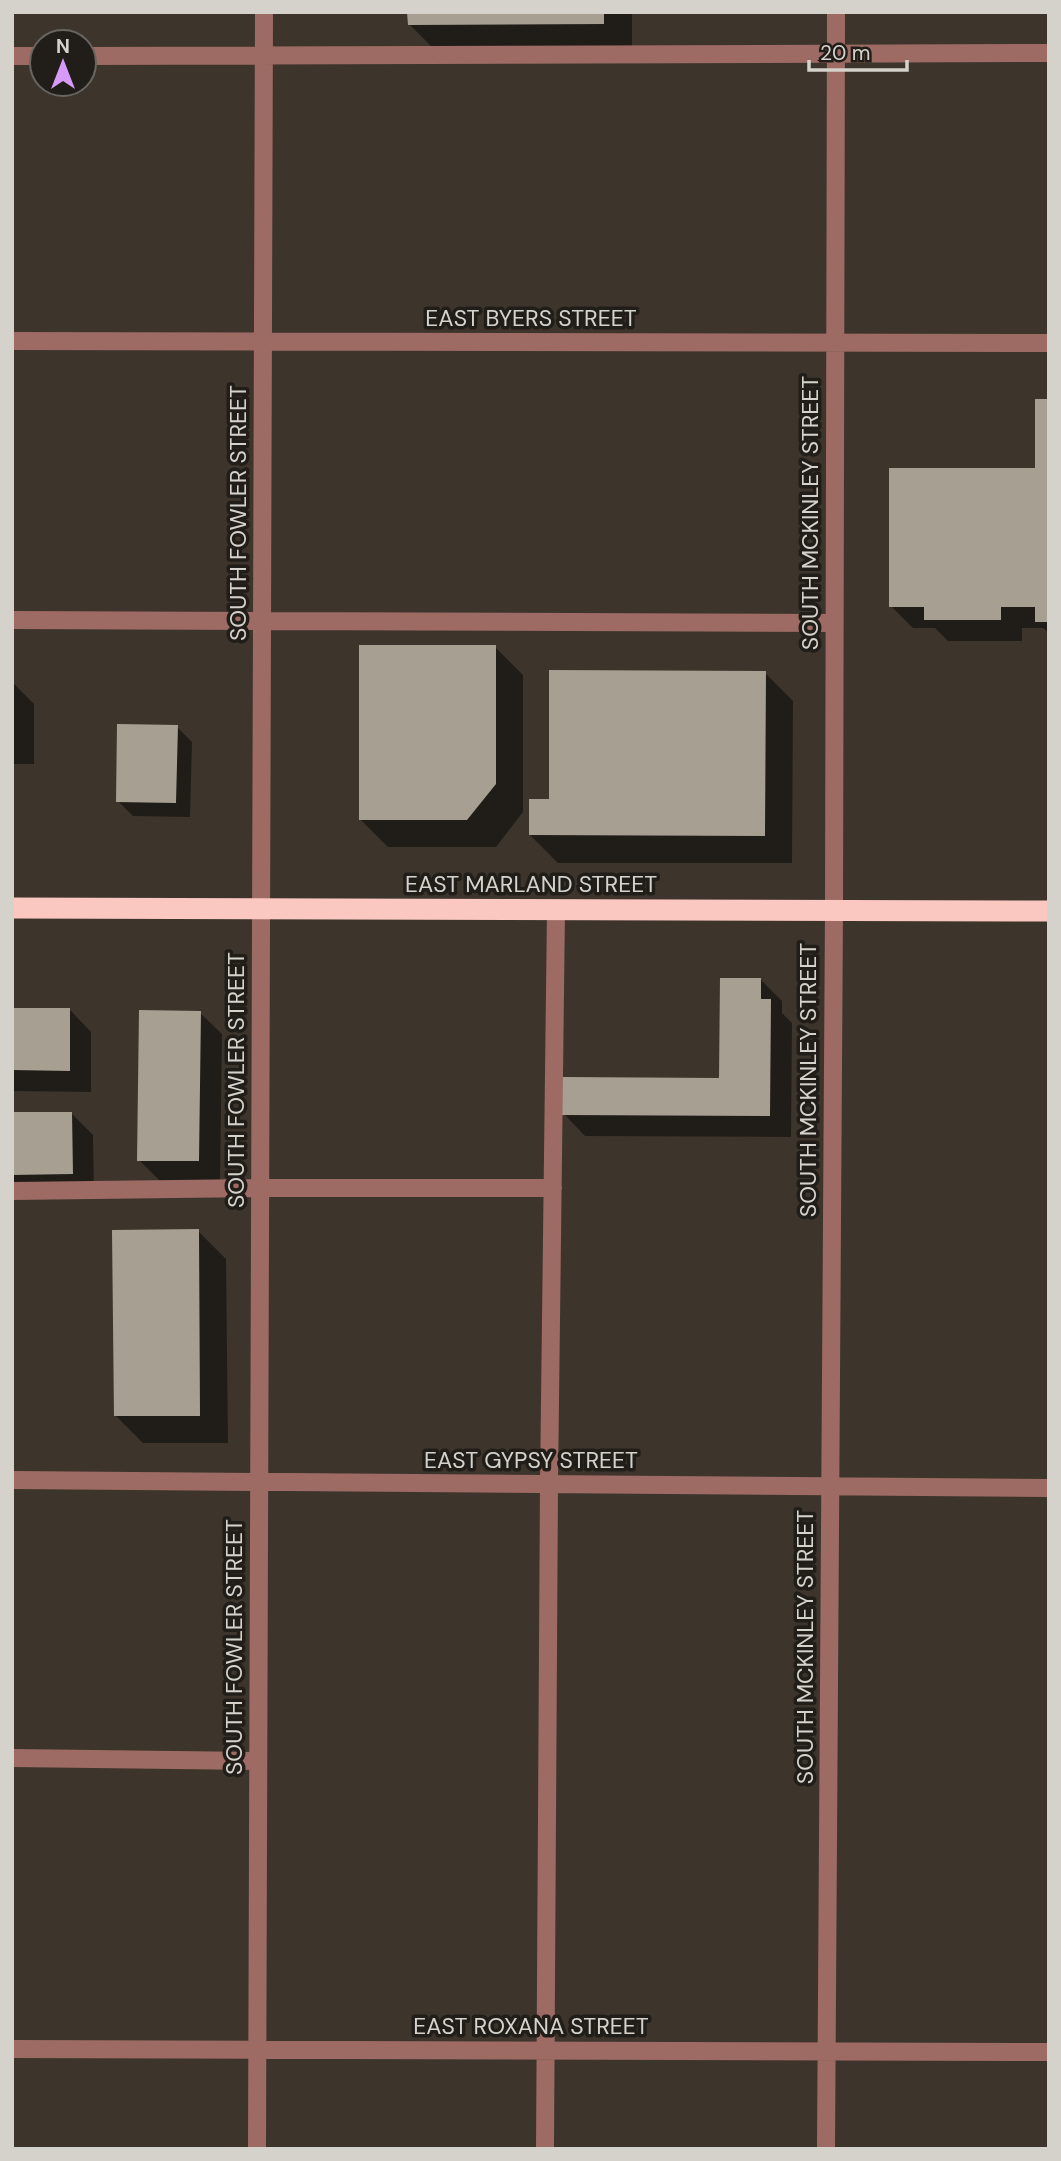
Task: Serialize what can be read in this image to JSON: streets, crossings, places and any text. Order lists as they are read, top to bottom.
{
  "streets": {
    "highway": ["EAST MARLAND STREET"],
    "street": [
      "EAST BYERS STREET",
      "SOUTH FOWLER STREET",
      "SOUTH MCKINLEY STREET",
      "EAST GYPSY STREET",
      "EAST ROXANA STREET"
    ]
  },
  "crossings": [
    ["EAST BYERS STREET", "SOUTH FOWLER STREET"],
    ["EAST BYERS STREET", "SOUTH MCKINLEY STREET"],
    ["SOUTH FOWLER STREET", "EAST MARLAND STREET"],
    ["SOUTH FOWLER STREET", "EAST GYPSY STREET"],
    ["SOUTH FOWLER STREET", "EAST ROXANA STREET"],
    ["SOUTH MCKINLEY STREET", "EAST MARLAND STREET"],
    ["SOUTH MCKINLEY STREET", "EAST GYPSY STREET"],
    ["SOUTH MCKINLEY STREET", "EAST ROXANA STREET"]
  ],
  "scale_bar": "20 m",
  "north": "top"
}
